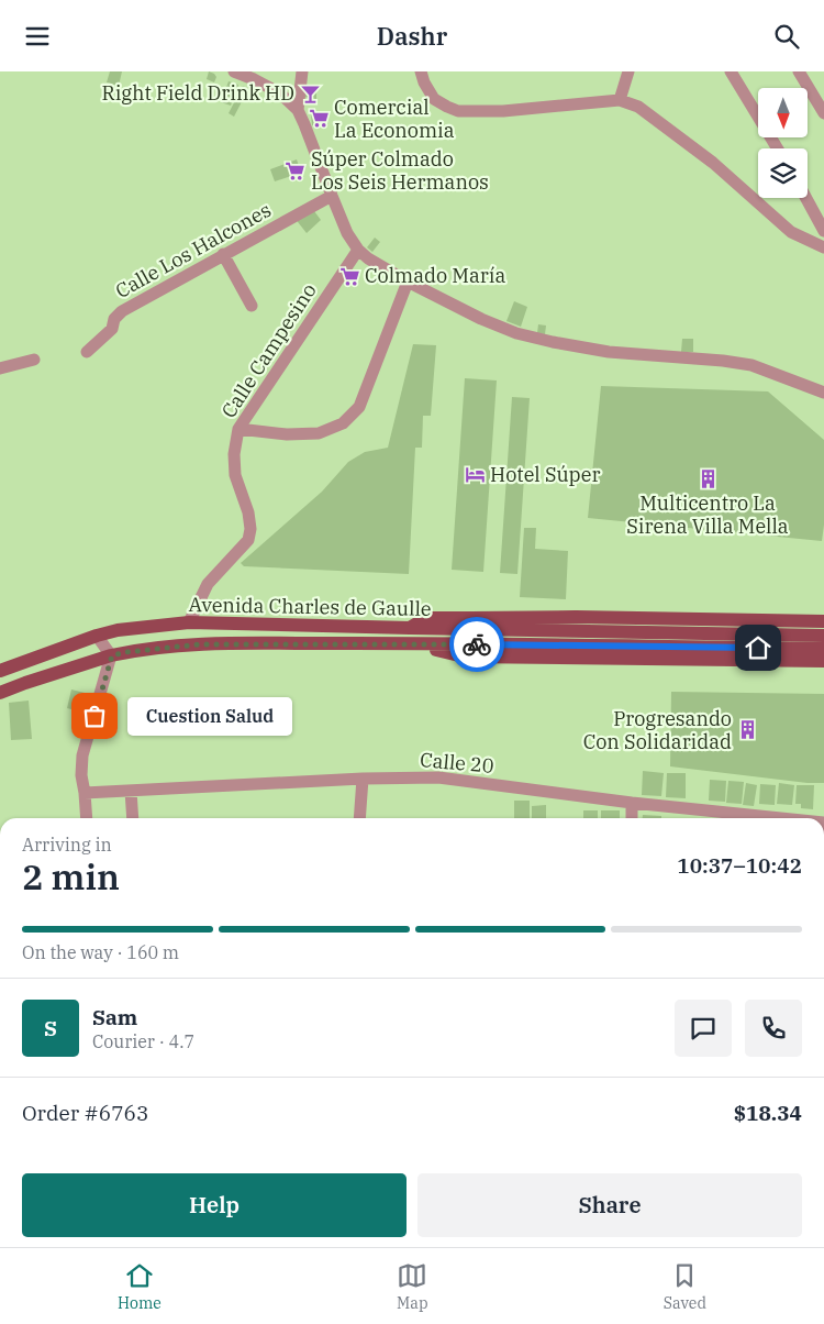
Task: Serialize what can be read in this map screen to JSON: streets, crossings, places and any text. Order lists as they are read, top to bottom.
{
  "streets": {
    "main road": ["Avenida Charles de Gaulle"],
    "street": ["Calle Los Halcones", "Calle Campesino", "Calle 20"]
  },
  "crossings": [
    ["Calle Campesino", "Avenida Charles de Gaulle"]
  ],
  "places": {
    "bar": ["Right Field Drink HD"],
    "supermarket": ["Comercial La Economia", "Súper Colmado Los Seis Hermanos", "Colmado María"],
    "hotel": ["Hotel Súper"],
    "building": ["Multicentro La Sirena Villa Mella", "Progresando Con Solidaridad"],
    "other": ["Cuestion Salud"]
  },
  "north": "bottom",
  "page": {
    "header": "Dashr",
    "bubble": "Cuestion Salud",
    "heading": ["2 min", "Arriving in", "10:37–10:42"],
    "panel": [
      "Sam",
      "Courier · 4.7",
      "Order #6763",
      "$18.34"
    ],
    "bar": "On the way · 160 m",
    "round": "S",
    "buttons": ["Help", "Share"],
    "tabs": ["Home", "Map", "Saved"]
  }
}
